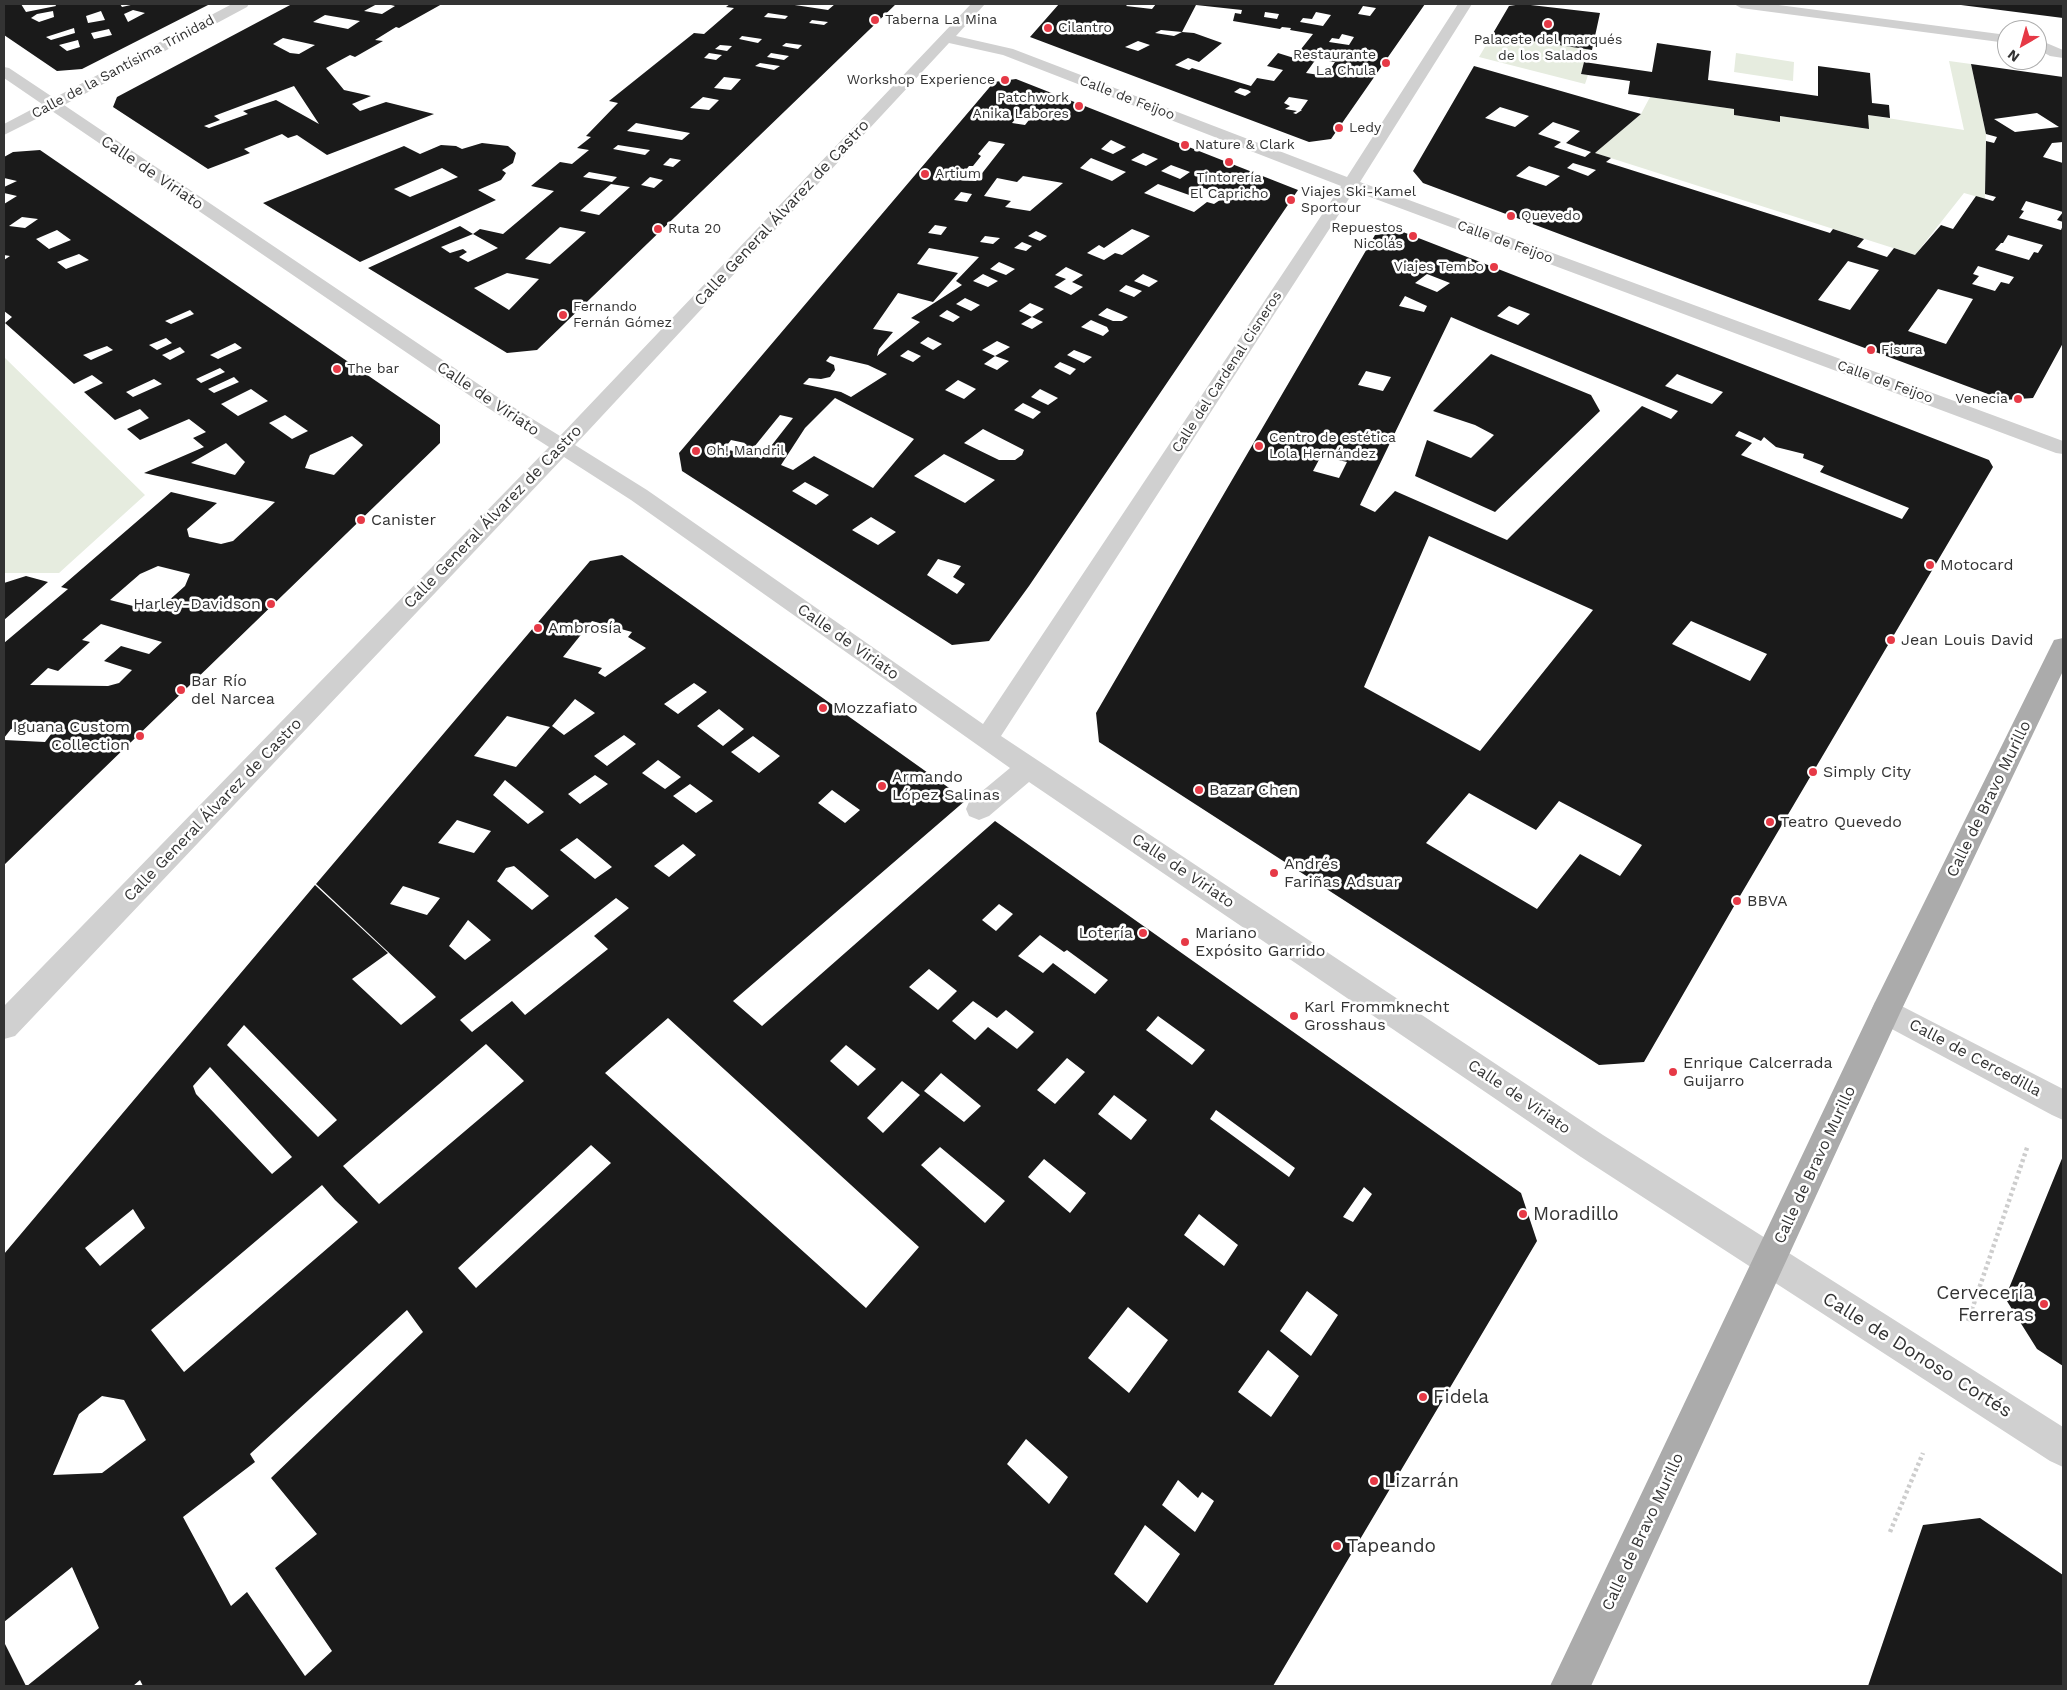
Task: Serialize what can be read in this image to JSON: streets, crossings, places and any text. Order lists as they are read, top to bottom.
{
  "streets": {
    "main road": ["Calle de Bravo Murillo"],
    "street": [
      "Calle de la Santísima Trinidad",
      "Calle de Feijoo",
      "Calle de Viriato",
      "Calle General Álvarez de Castro",
      "Calle del Cardenal Cisneros",
      "Calle de Cercedilla",
      "Calle de Donoso Cortés"
    ]
  },
  "crossings": [
    ["Calle de la Santísima Trinidad", "Calle de Viriato"],
    ["Calle de Feijoo", "Calle General Álvarez de Castro"],
    ["Calle de Feijoo", "Calle del Cardenal Cisneros"],
    ["Calle de Viriato", "Calle General Álvarez de Castro"],
    ["Calle de Viriato", "Calle del Cardenal Cisneros"],
    ["Calle de Viriato", "Calle de Bravo Murillo"],
    ["Calle de Viriato", "Calle de Donoso Cortés"],
    ["Calle de Bravo Murillo", "Calle de Cercedilla"],
    ["Calle de Bravo Murillo", "Calle de Donoso Cortés"]
  ],
  "places": [
    "Taberna La Mina",
    "Palacete del marqués de los Salados",
    "Cilantro",
    "Restaurante La Chula",
    "Workshop Experience",
    "Patchwork Anika Labores",
    "Ledy",
    "Nature & Clark",
    "Tintorería El Capricho",
    "Artium",
    "Viajes Ski-Kamel Sportour",
    "Quevedo",
    "Ruta 20",
    "Repuestos Nicolás",
    "Viajes Tembo",
    "Fernando Fernán Gómez",
    "Fisura",
    "The bar",
    "Venecia",
    "Centro de estética Lola Hernández",
    "Oh! Mandril",
    "Canister",
    "Motocard",
    "Harley-Davidson",
    "Ambrosía",
    "Jean Louis David",
    "Bar Río del Narcea",
    "Mozzafiato",
    "Iguana Custom Collection",
    "Simply City",
    "Armando López Salinas",
    "Bazar Chen",
    "Teatro Quevedo",
    "Andrés Fariñas Adsuar",
    "BBVA",
    "Lotería",
    "Mariano Expósito Garrido",
    "Karl Frommknecht Grosshaus",
    "Enrique Calcerrada Guijarro",
    "Moradillo",
    "Cervecería Ferreras",
    "Fidela",
    "Lizarrán",
    "Tapeando"
  ],
  "north": "bottom left"
}
